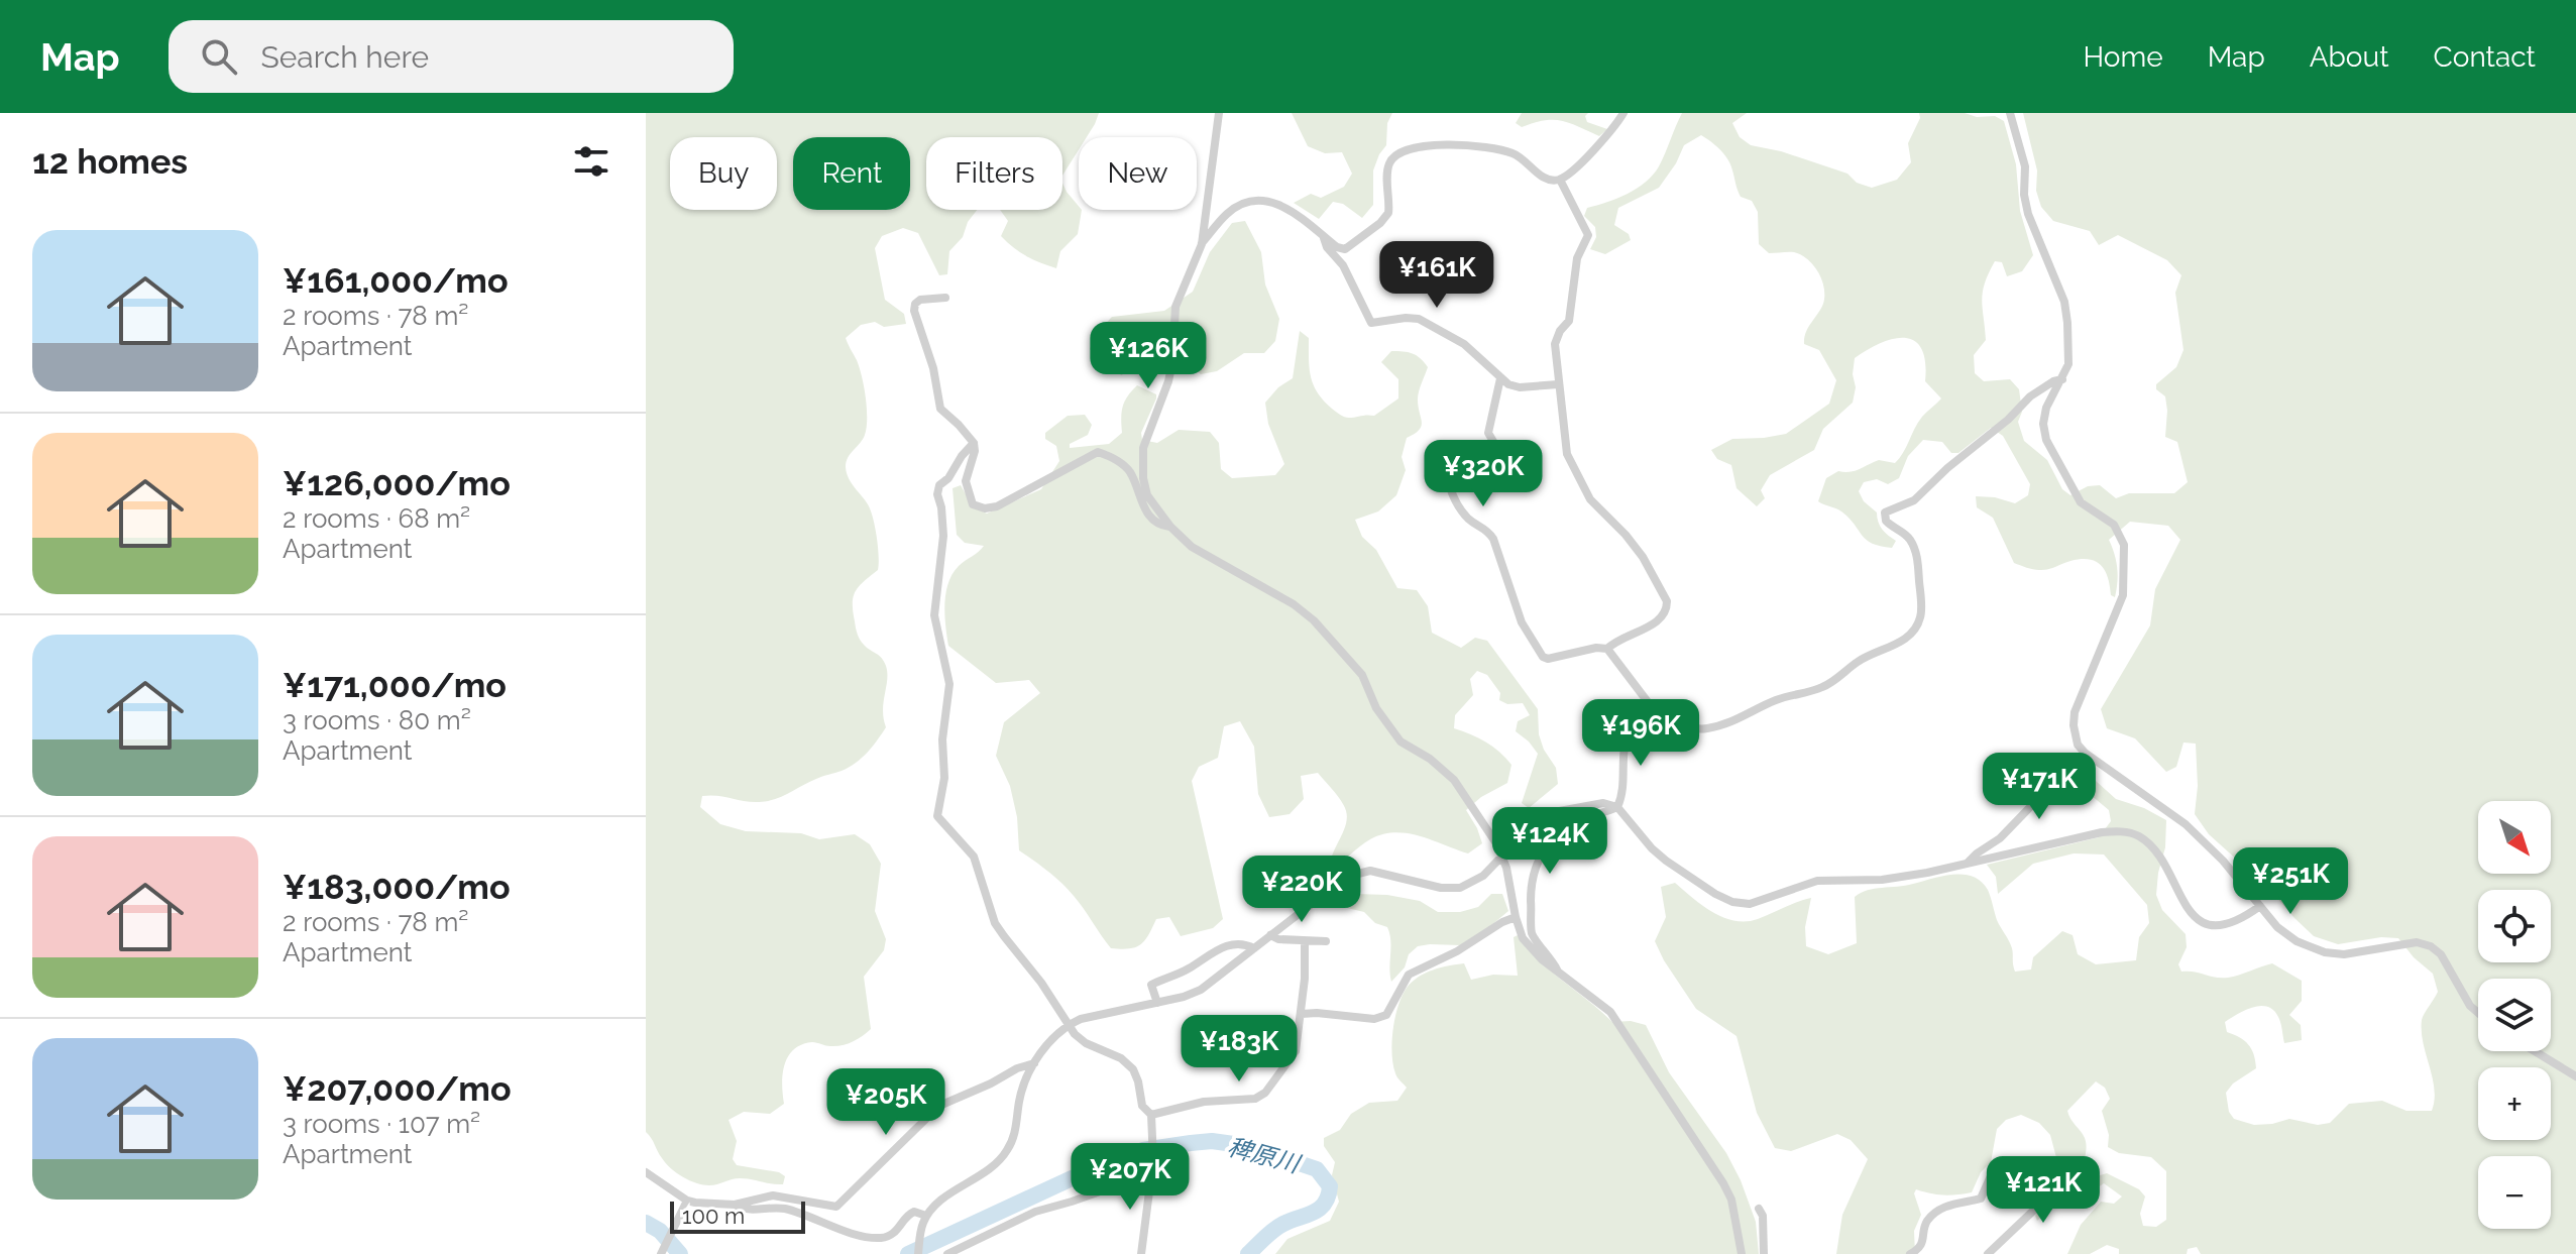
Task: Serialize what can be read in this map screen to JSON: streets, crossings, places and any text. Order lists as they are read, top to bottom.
{
  "water": ["稗原川"],
  "scale_bar": "100 m",
  "north": "bottom right",
  "page": {
    "header": "Map",
    "search": "Search here",
    "nav": [
      "Home",
      "Map",
      "About",
      "Contact"
    ],
    "heading": "12 homes",
    "chip": [
      "Buy",
      "Rent",
      "Filters",
      "New"
    ],
    "list": [
      {
        "name": "¥161,000/mo",
        "note": "2 rooms · 78 m² · Apartment"
      },
      {
        "name": "¥126,000/mo",
        "note": "2 rooms · 68 m² · Apartment"
      },
      {
        "name": "¥171,000/mo",
        "note": "3 rooms · 80 m² · Apartment"
      },
      {
        "name": "¥183,000/mo",
        "note": "2 rooms · 78 m² · Apartment"
      },
      {
        "name": "¥207,000/mo",
        "note": "3 rooms · 107 m² · Apartment"
      }
    ],
    "price": [
      "¥161K",
      "¥126K",
      "¥320K",
      "¥196K",
      "¥171K",
      "¥124K",
      "¥251K",
      "¥220K",
      "¥183K",
      "¥205K",
      "¥207K",
      "¥121K"
    ],
    "map_buttons": ["+", "−"],
    "scale": "100 m"
  }
}
